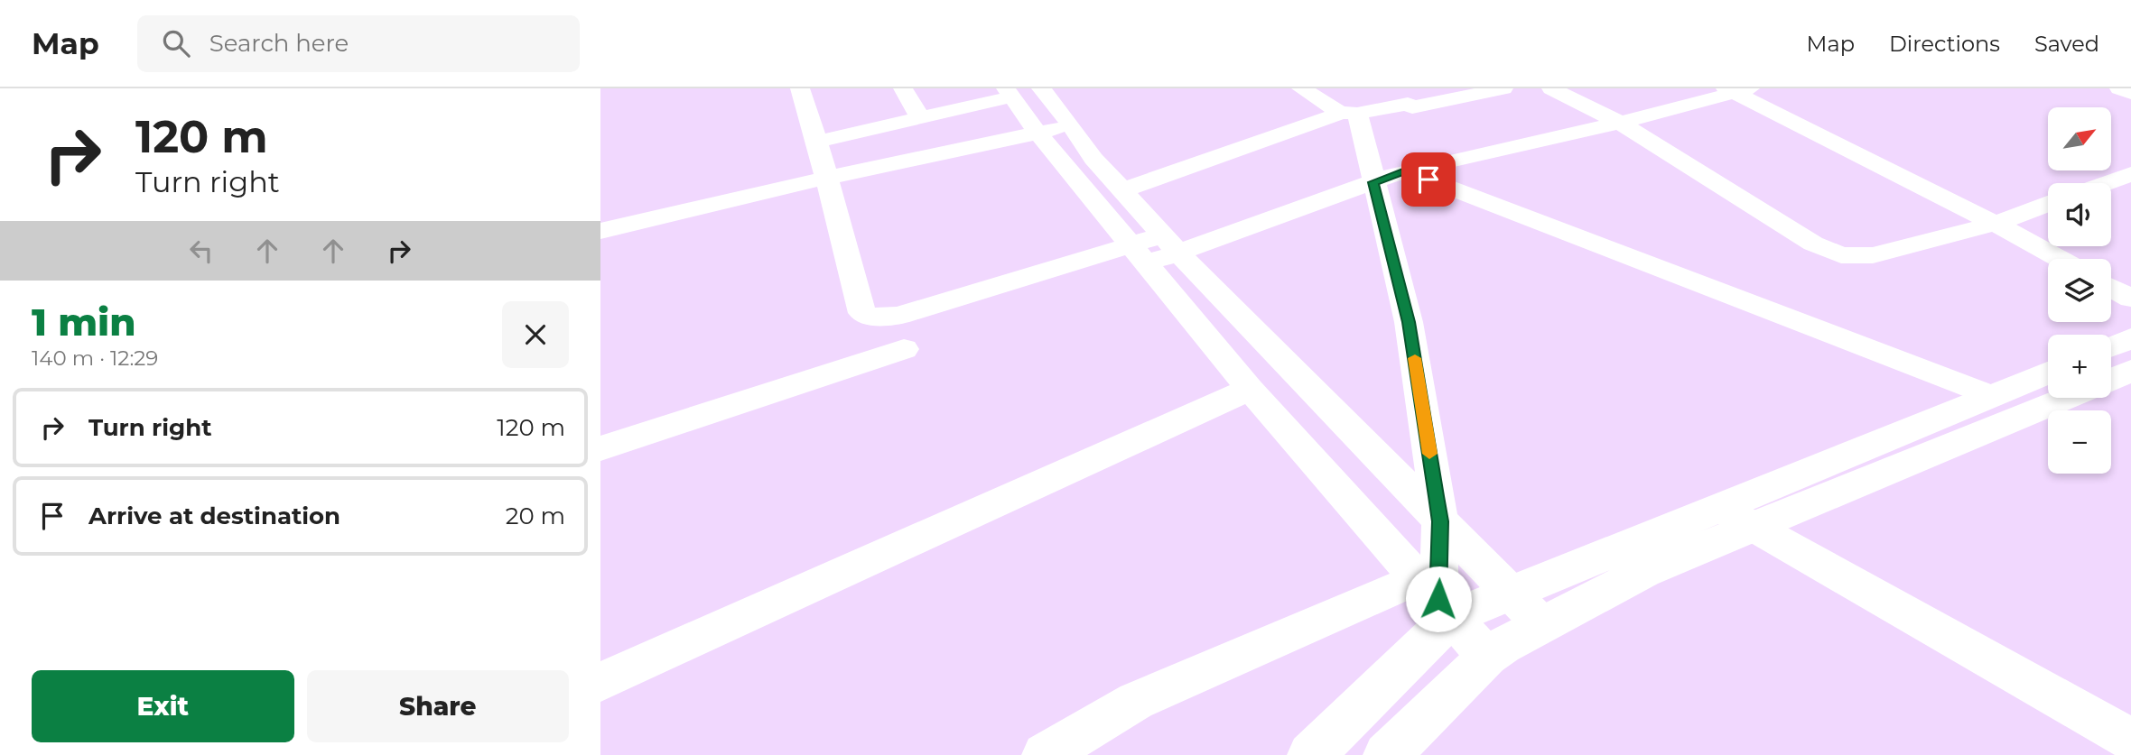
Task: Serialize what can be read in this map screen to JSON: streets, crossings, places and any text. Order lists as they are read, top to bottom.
{
  "north": "top right",
  "page": {
    "header": "Map",
    "search": "Search here",
    "nav": ["Map", "Directions", "Saved"],
    "turn": ["120 m", "Turn right"],
    "map_buttons": ["+", "−"],
    "heading": ["1 min", "140 m · 12:29"],
    "list": [
      {
        "name": "Turn right",
        "value": "120 m"
      },
      {
        "name": "Arrive at destination",
        "value": "20 m"
      }
    ],
    "buttons": ["Exit", "Share"]
  }
}
